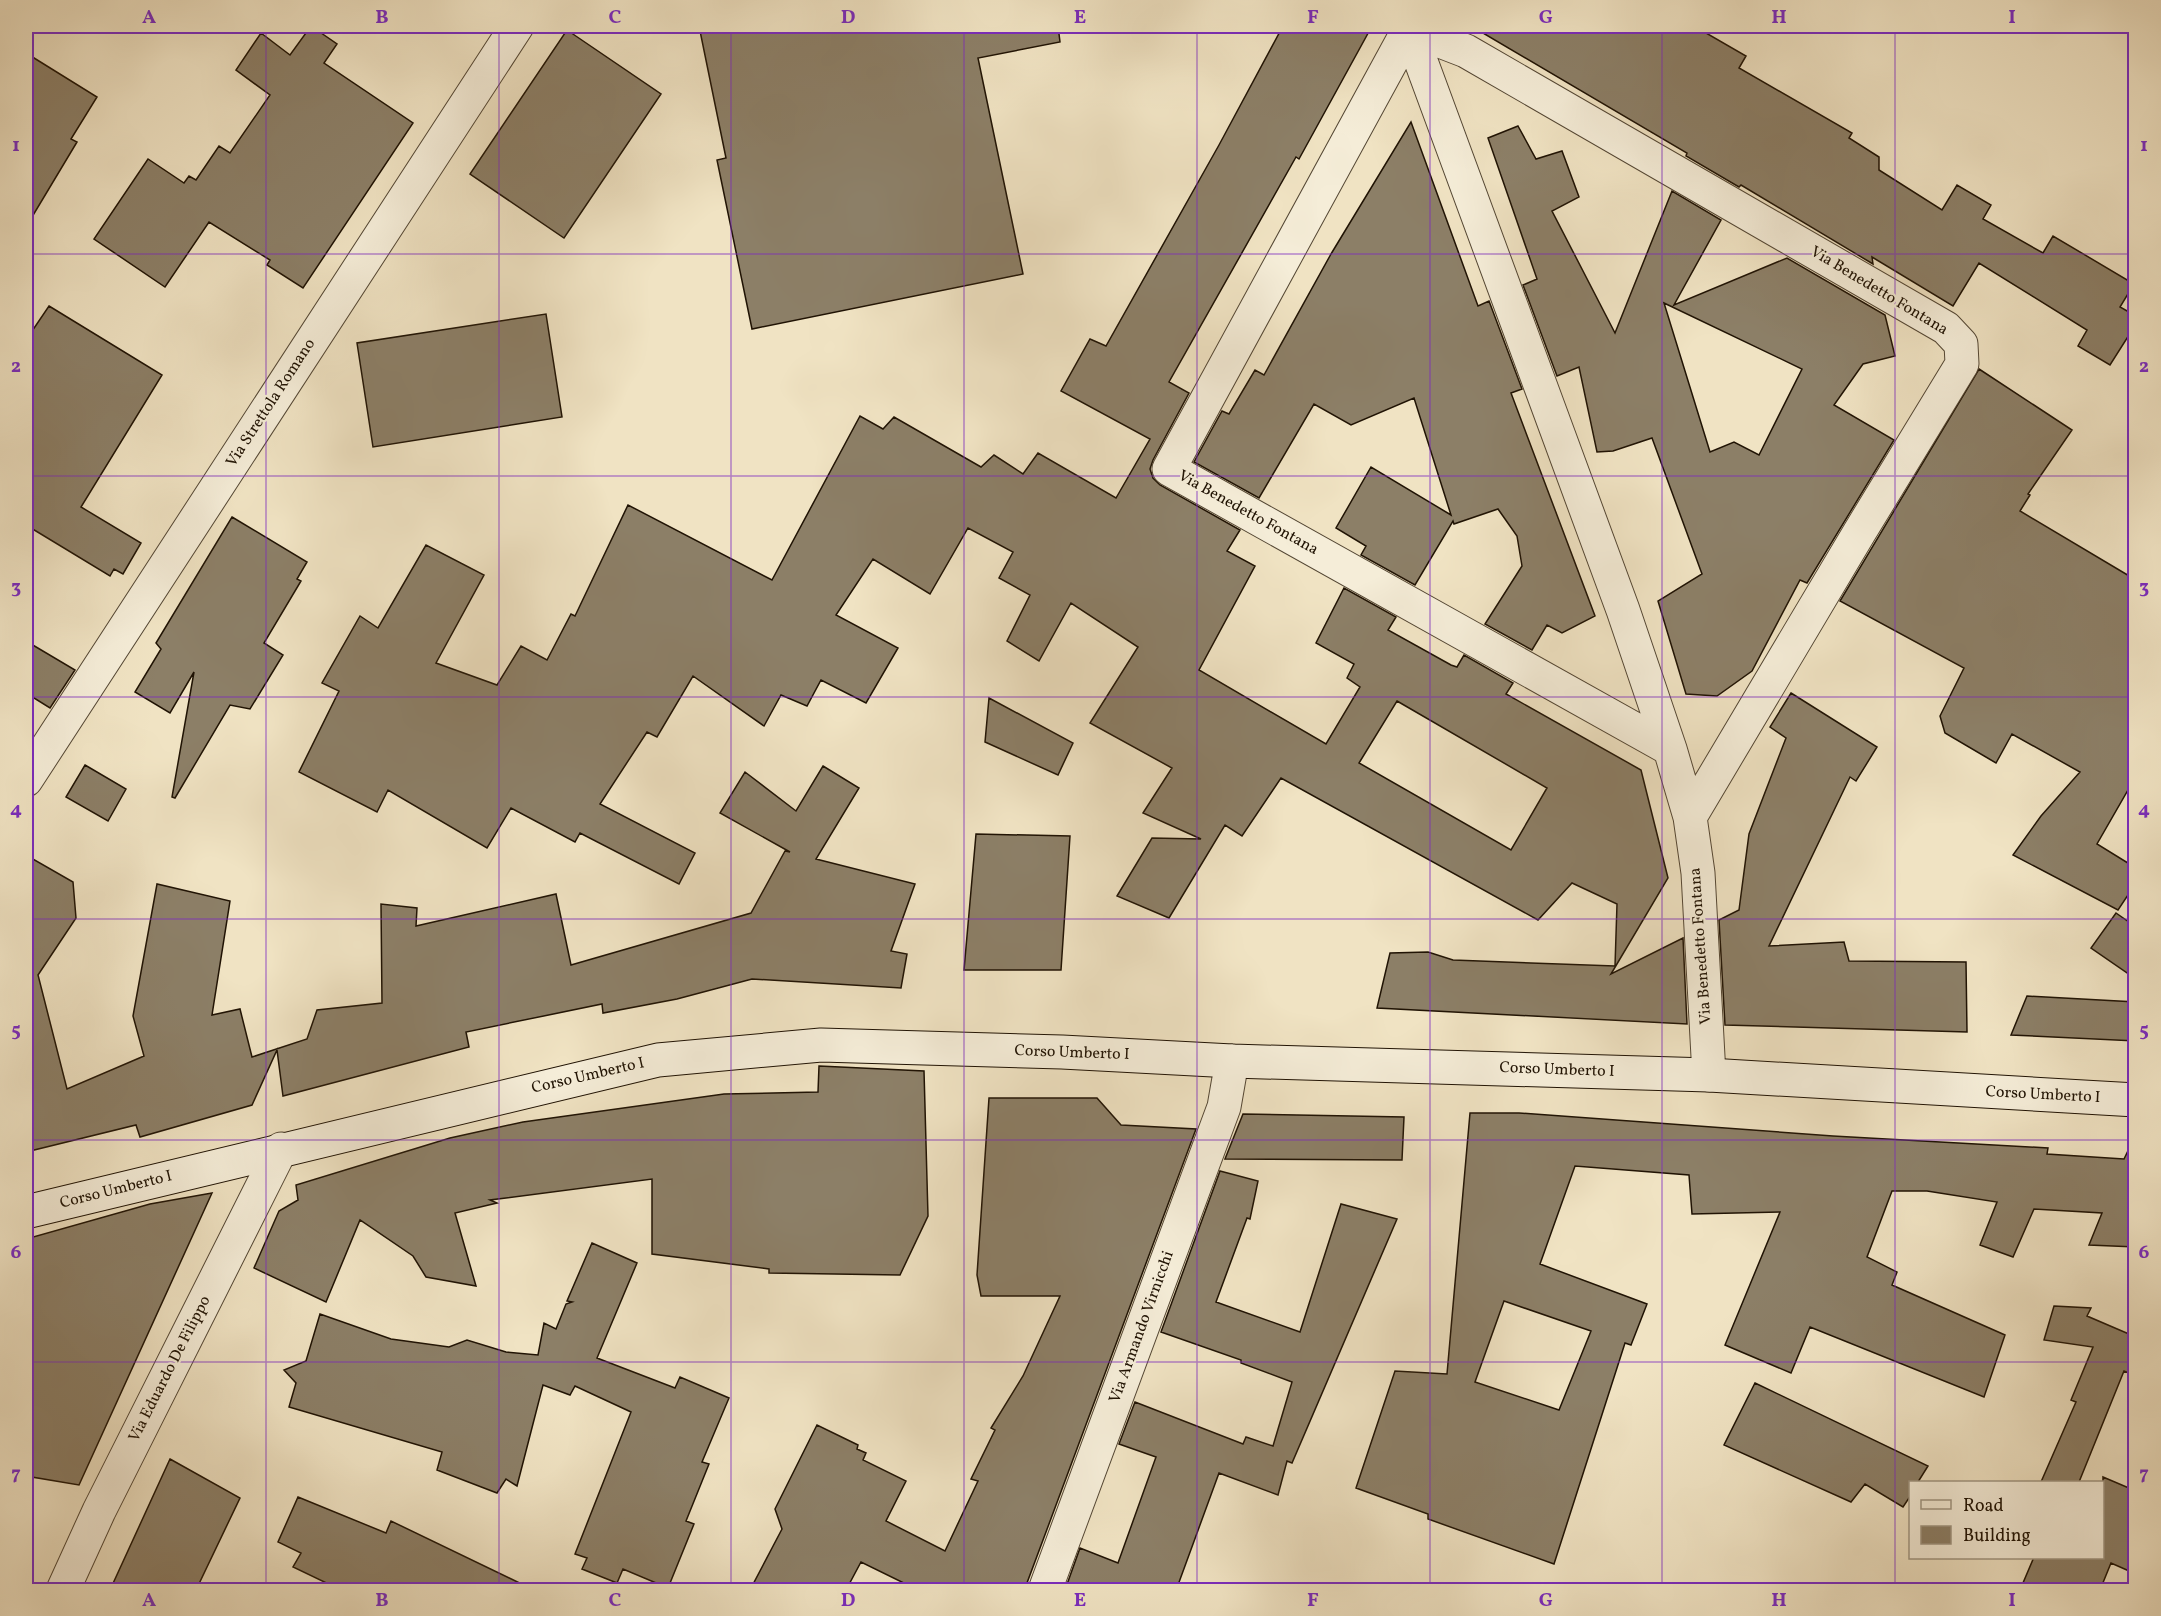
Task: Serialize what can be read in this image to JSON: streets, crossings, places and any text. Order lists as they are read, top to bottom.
{
  "streets": {
    "street": [
      "Via Benedetto Fontana",
      "Via Strettola Romano",
      "Corso Umberto I",
      "Via Armando Virnicchi",
      "Via Eduardo De Filippo"
    ]
  },
  "crossings": [
    ["Via Benedetto Fontana", "Corso Umberto I"],
    ["Corso Umberto I", "Via Armando Virnicchi"],
    ["Corso Umberto I", "Via Eduardo De Filippo"]
  ],
  "legend": ["Road", "Building"],
  "grid": {
    "columns": [
      "A",
      "B",
      "C",
      "D",
      "E",
      "F",
      "G",
      "H",
      "I"
    ],
    "rows": [
      "1",
      "2",
      "3",
      "4",
      "5",
      "6",
      "7"
    ]
  }
}
